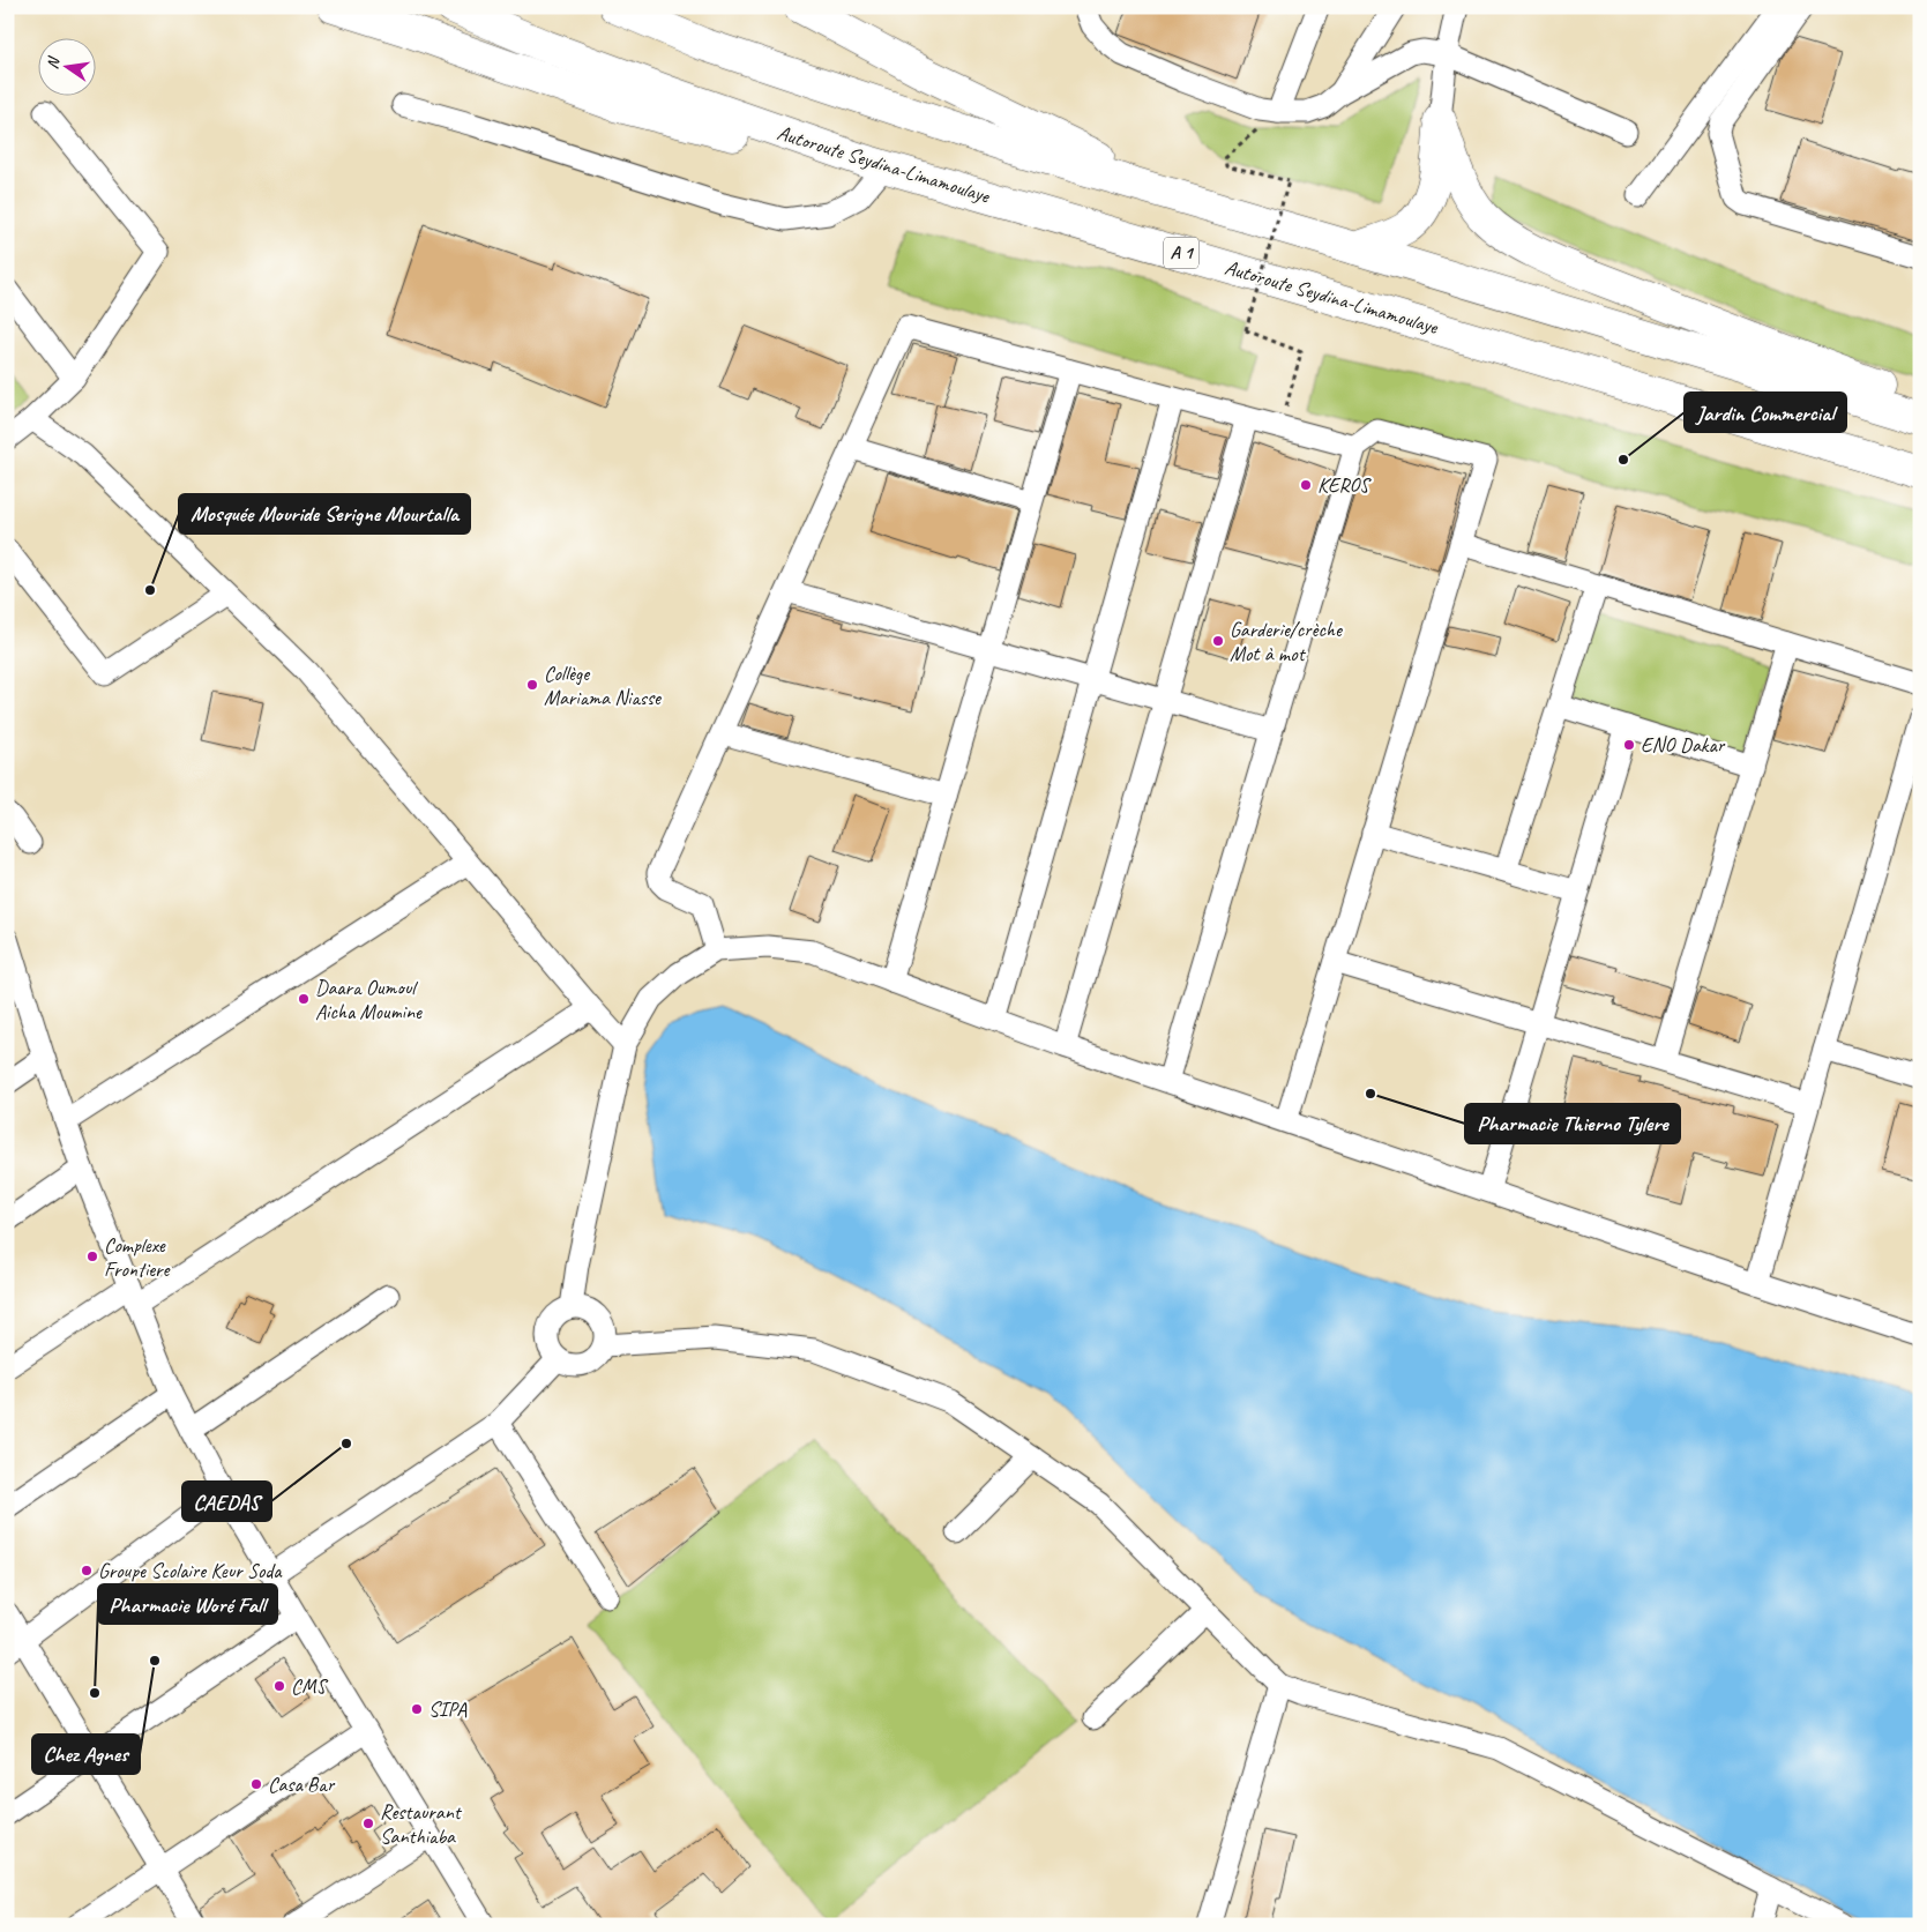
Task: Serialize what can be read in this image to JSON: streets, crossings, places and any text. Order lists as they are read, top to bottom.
{
  "streets": {
    "highway": ["Autoroute Seydina-Limamoulaye", "A 1"]
  },
  "places": [
    "Jardin Commercial",
    "KEROS",
    "Mosquée Mouride Serigne Mourtalla",
    "Garderie/crèche Mot à mot",
    "Collège Mariama Niasse",
    "ENO Dakar",
    "Daara Oumoul Aicha Moumine",
    "Pharmacie Thierno Tylere",
    "Complexe Frontiere",
    "CAEDAS",
    "Groupe Scolaire Keur Soda",
    "Chez Agnes",
    "CMS",
    "Pharmacie Woré Fall",
    "SIPA",
    "Casa Bar",
    "Restaurant Santhiaba"
  ],
  "north": "left"
}
